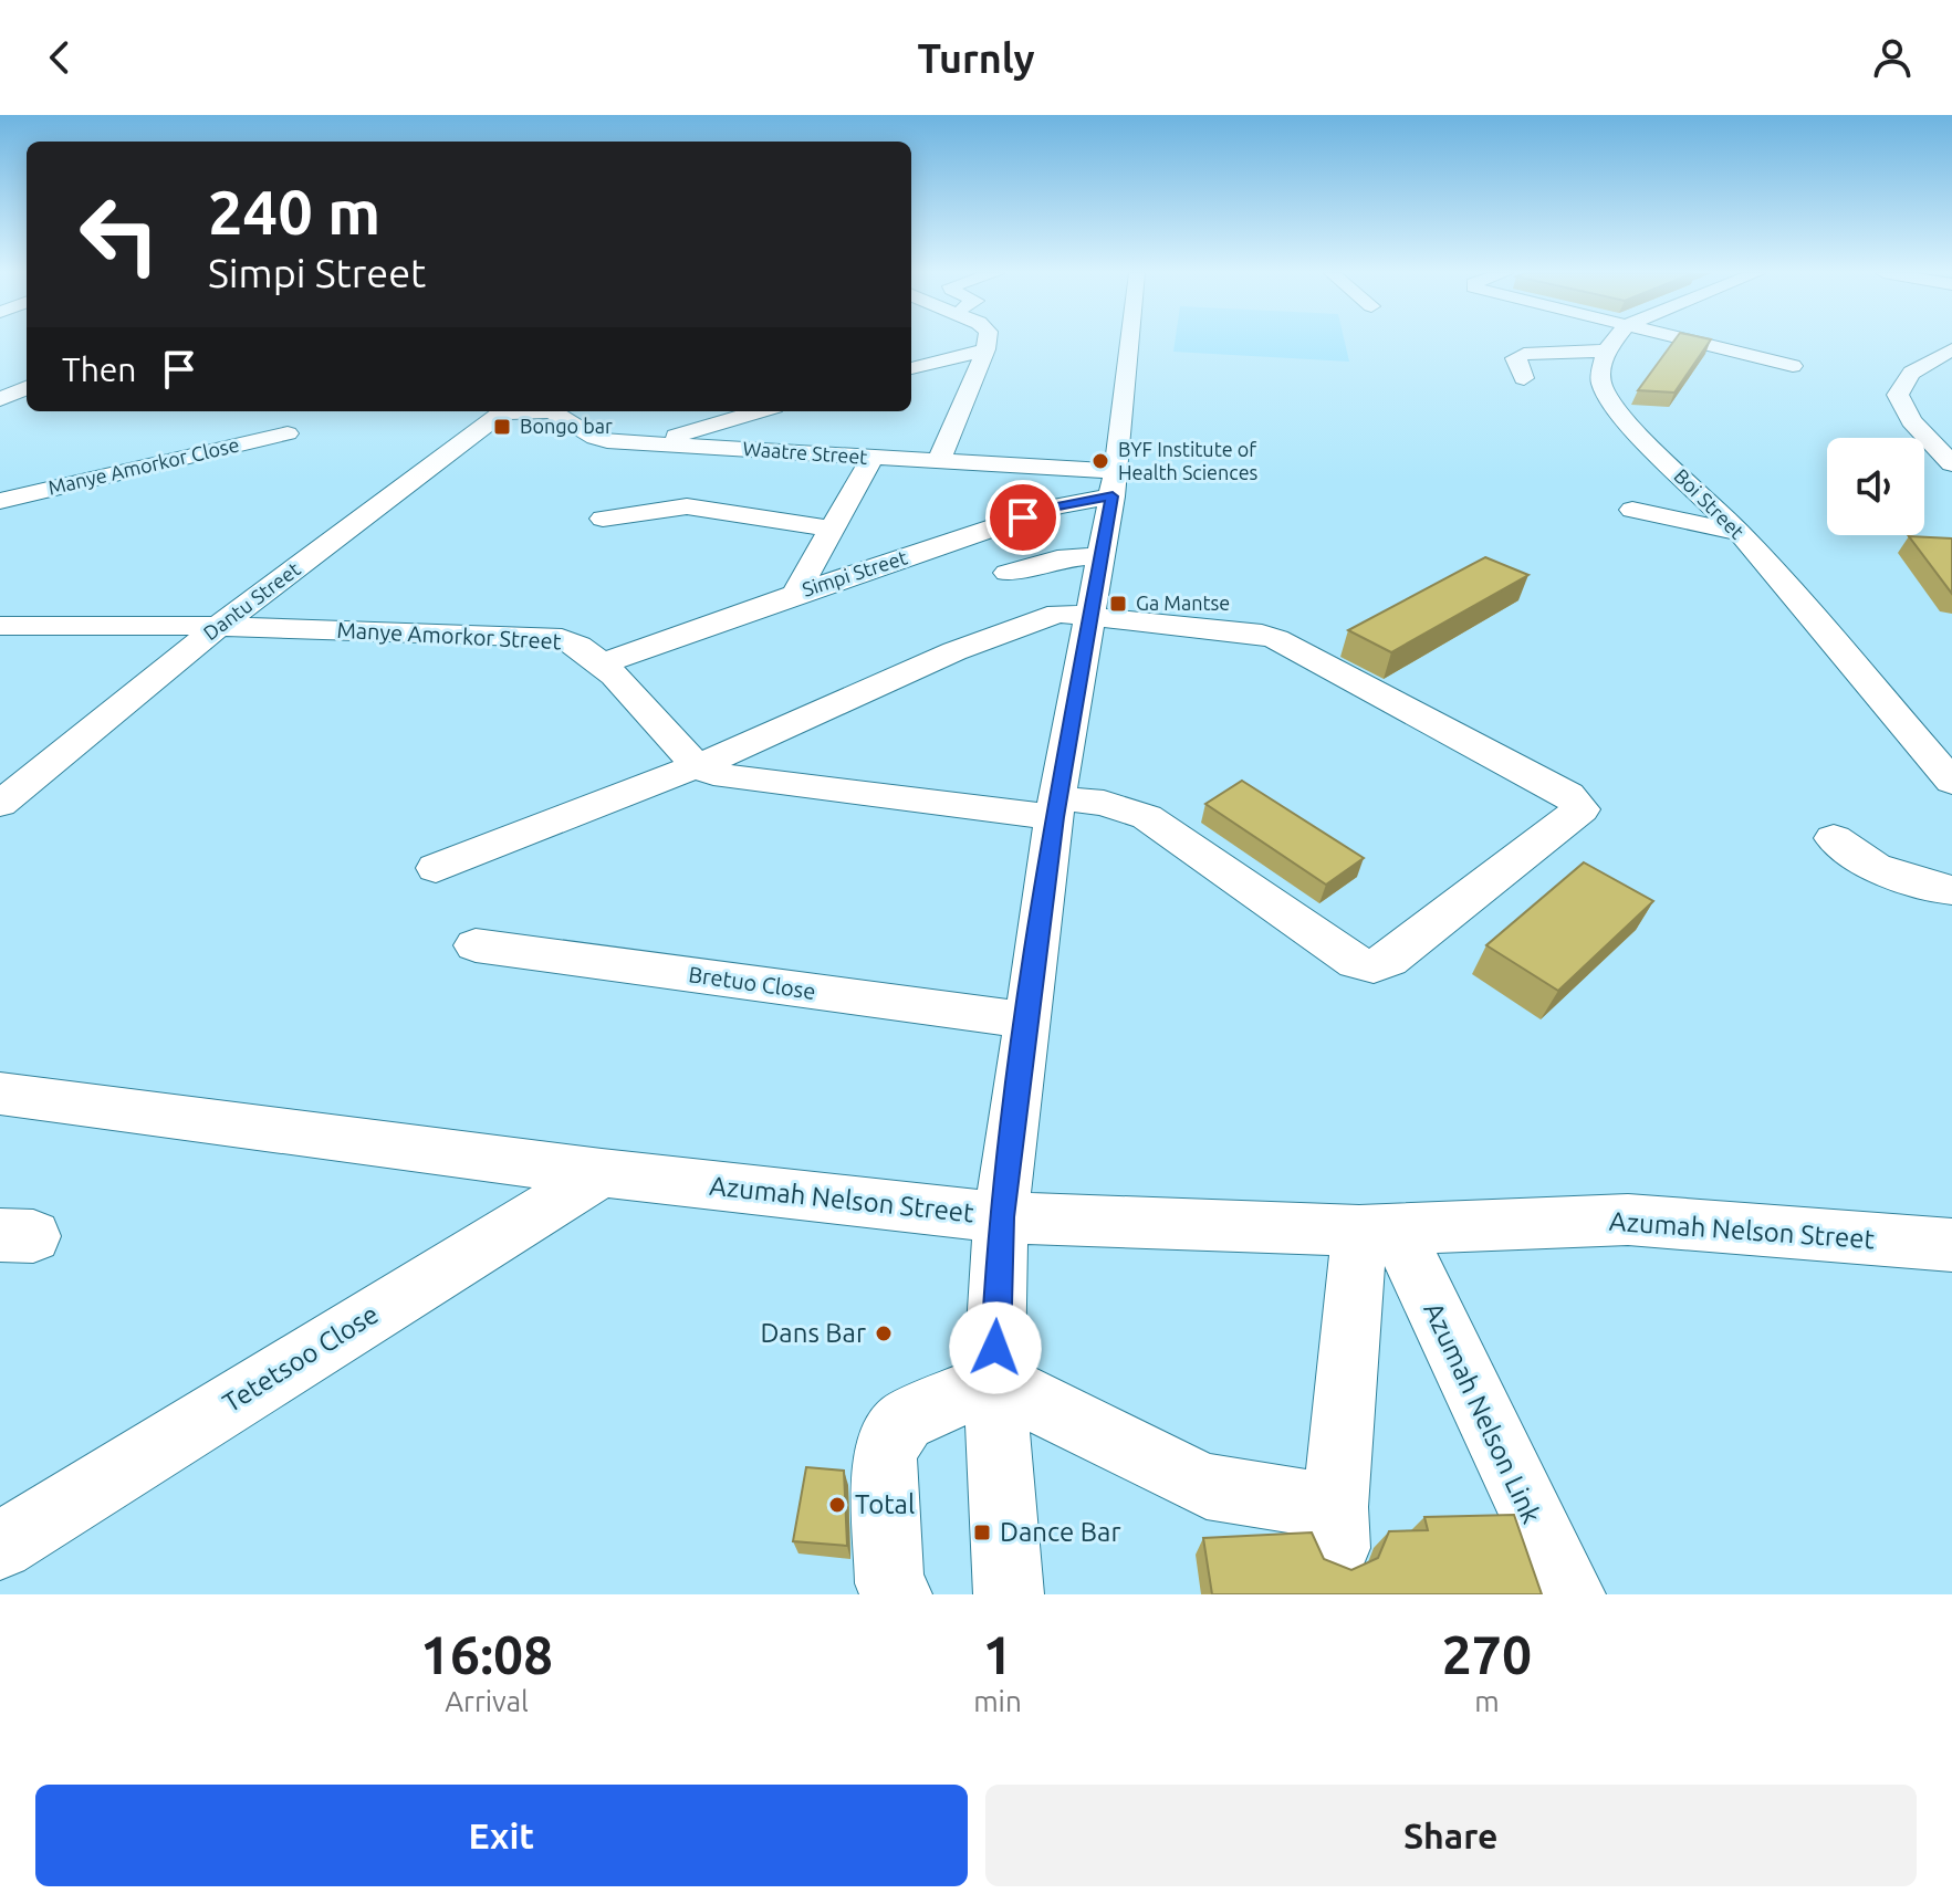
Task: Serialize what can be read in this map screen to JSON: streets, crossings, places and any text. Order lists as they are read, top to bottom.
{
  "streets": {
    "street": [
      "Waatre Street",
      "Manye Amorkor Close",
      "Boi Street",
      "Simpi Street",
      "Dantu Street",
      "Manye Amorkor Street",
      "Bretuo Close",
      "Azumah Nelson Street",
      "Tetetsoo Close",
      "Azumah Nelson Link"
    ]
  },
  "crossings": [
    ["Waatre Street", "Simpi Street"],
    ["Simpi Street", "Manye Amorkor Street"],
    ["Dantu Street", "Manye Amorkor Street"],
    ["Azumah Nelson Street", "Tetetsoo Close"],
    ["Azumah Nelson Street", "Azumah Nelson Link"]
  ],
  "places": {
    "transit": ["Bongo bar", "Ga Mantse", "Dance Bar"],
    "other": ["BYF Institute of Health Sciences", "Dans Bar", "Total"]
  },
  "page": {
    "header": "Turnly",
    "turn": ["240 m", "Simpi Street"],
    "then": "Then",
    "eta": [
      "16:08",
      "Arrival",
      "1",
      "min",
      "270",
      "m"
    ],
    "buttons": ["Exit", "Share"]
  }
}
